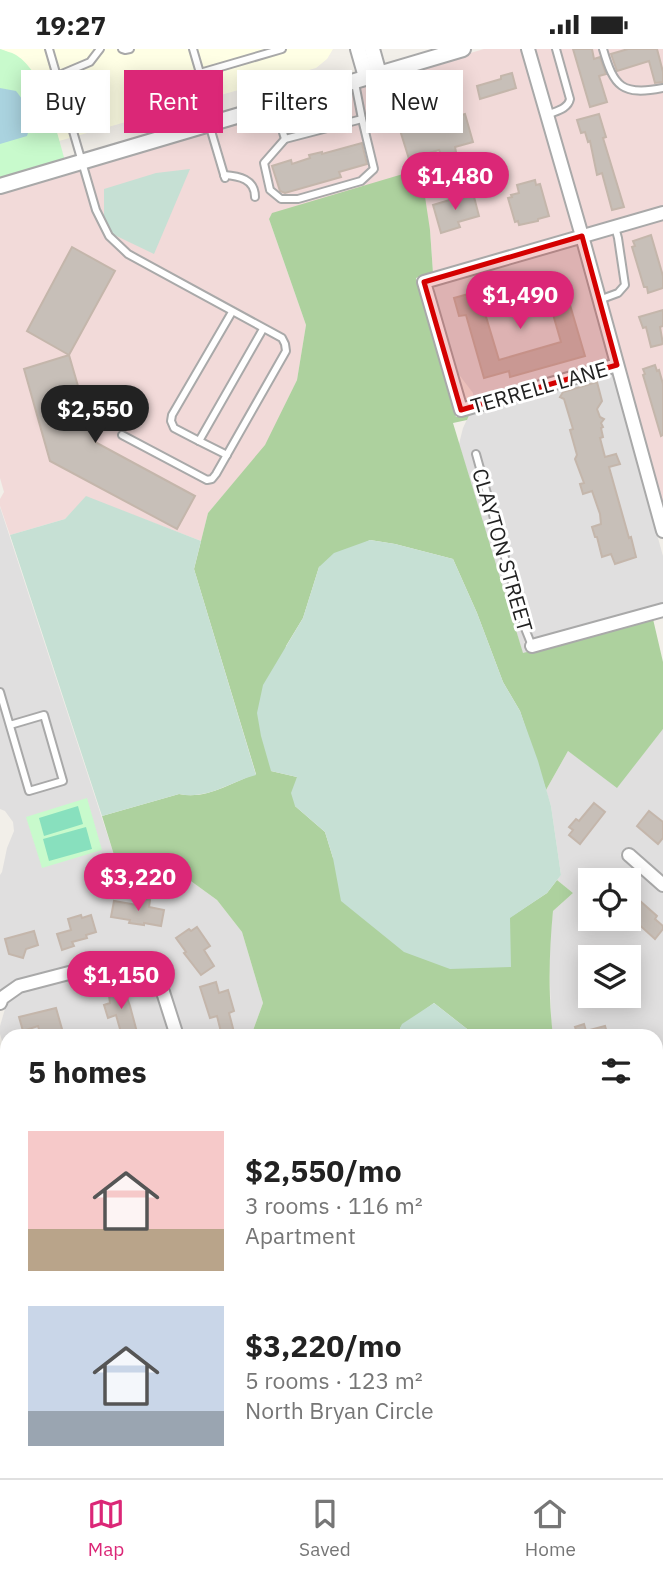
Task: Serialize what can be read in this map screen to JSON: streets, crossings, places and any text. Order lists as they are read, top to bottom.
{
  "streets": {
    "street": ["TERRELL LANE"],
    "lane": ["CLAYTON STREET"]
  },
  "page": {
    "status": "19:27",
    "chip": [
      "Buy",
      "Rent",
      "Filters",
      "New"
    ],
    "price": [
      "$1,480",
      "$1,490",
      "$2,550",
      "$3,220",
      "$1,150"
    ],
    "heading": "5 homes",
    "list": [
      {
        "name": "$2,550/mo",
        "note": "3 rooms · 116 m² · Apartment"
      },
      {
        "name": "$3,220/mo",
        "note": "5 rooms · 123 m² · North Bryan Circle"
      }
    ],
    "tabs": ["Map", "Saved", "Home"]
  }
}
